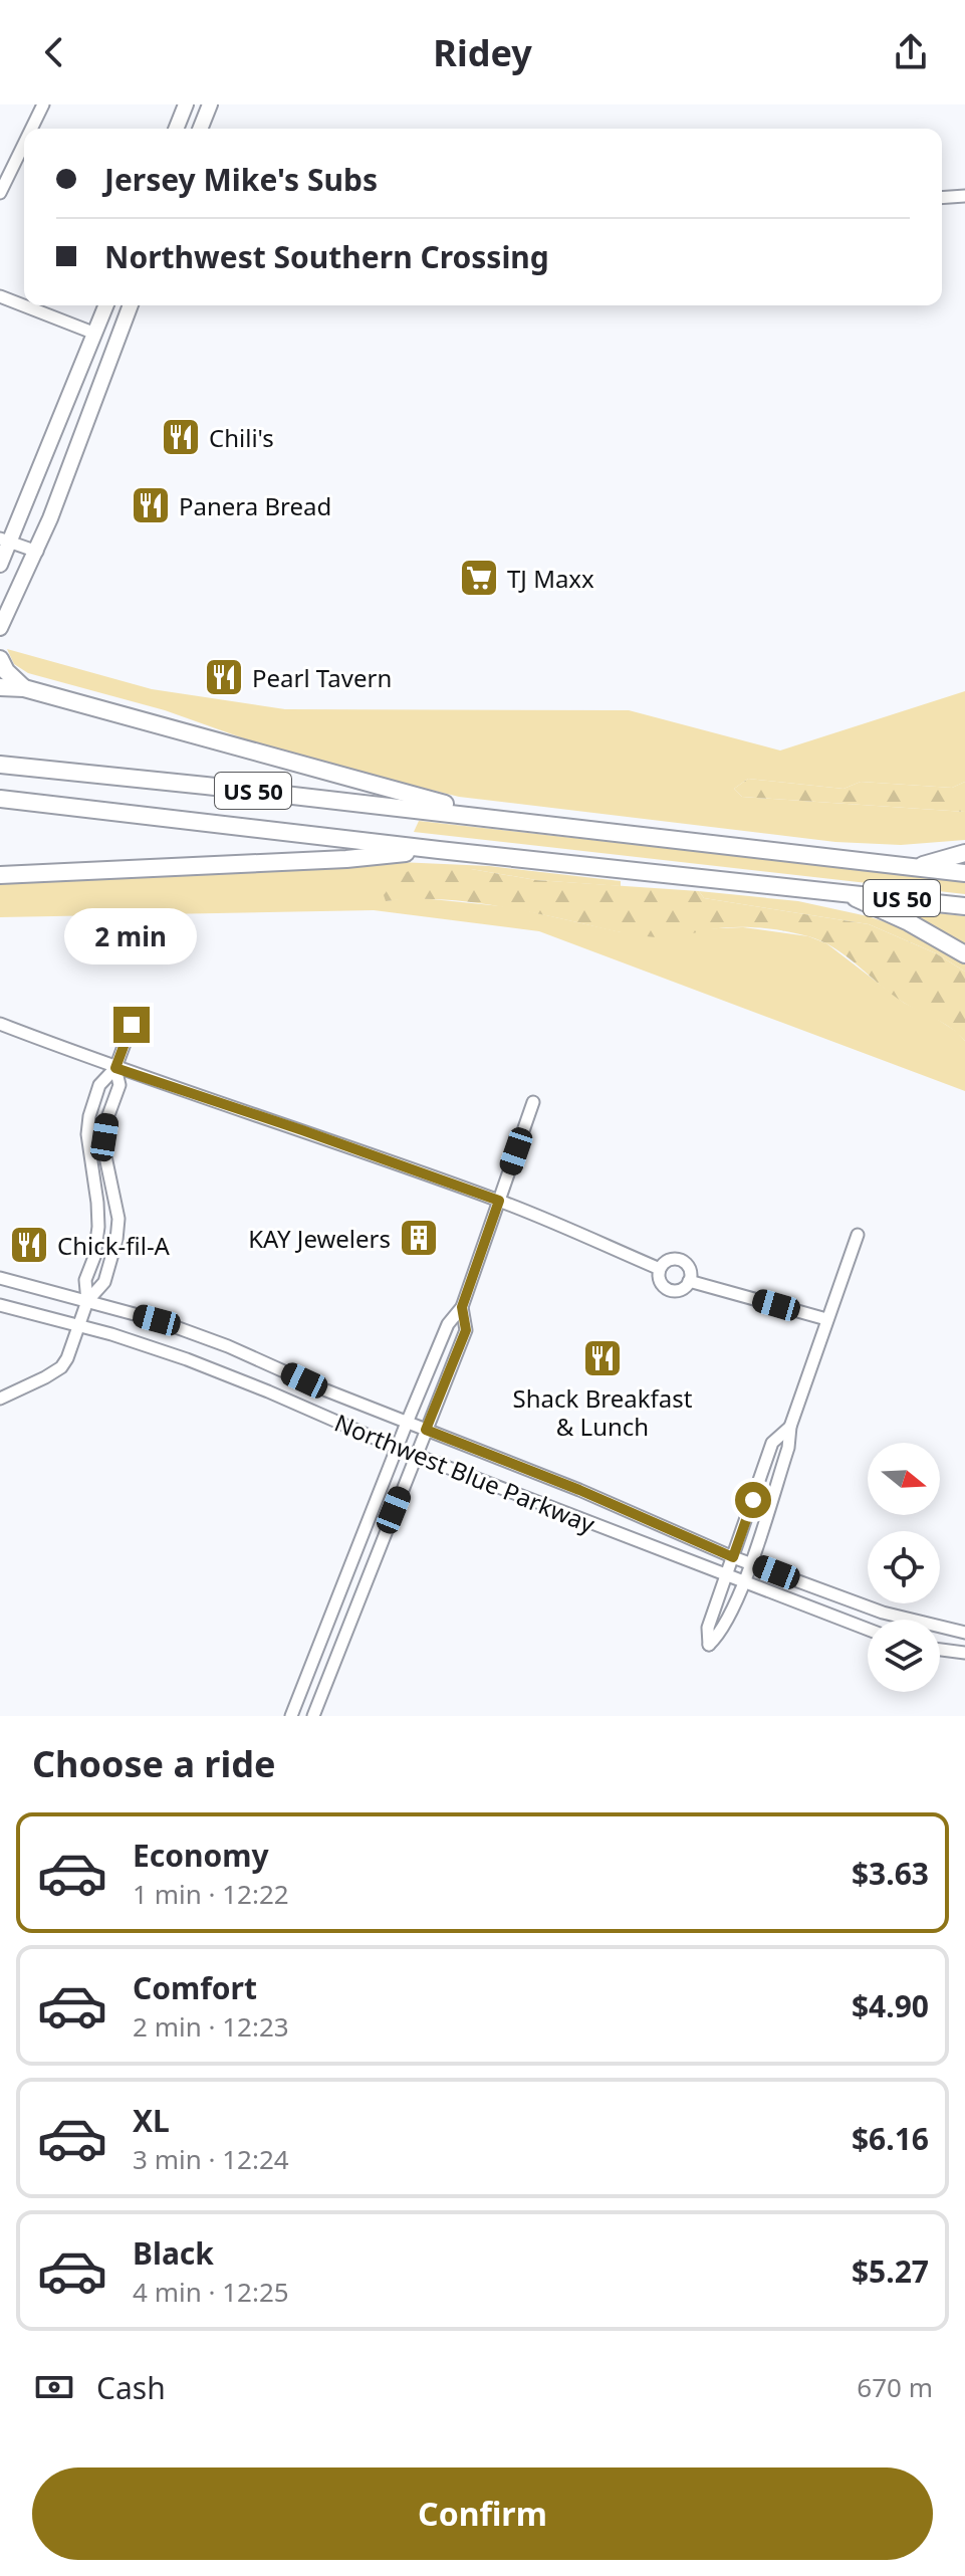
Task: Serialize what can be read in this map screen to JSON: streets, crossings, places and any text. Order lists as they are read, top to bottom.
{
  "streets": {
    "highway": ["US 50"],
    "street": ["Northwest Blue Parkway"]
  },
  "places": {
    "restaurant": [
      "Chili's",
      "Panera Bread",
      "Pearl Tavern",
      "Chick-fil-A",
      "Shack Breakfast & Lunch"
    ],
    "supermarket": ["TJ Maxx"],
    "building": ["KAY Jewelers"]
  },
  "north": "right",
  "page": {
    "header": "Ridey",
    "banner": ["Jersey Mike's Subs", "Northwest Southern Crossing"],
    "bubble": "2 min",
    "heading": "Choose a ride",
    "list": [
      {
        "name": "Economy",
        "note": "1 min · 12:22",
        "value": "$3.63"
      },
      {
        "name": "Comfort",
        "note": "2 min · 12:23",
        "value": "$4.90"
      },
      {
        "name": "XL",
        "note": "3 min · 12:24",
        "value": "$6.16"
      },
      {
        "name": "Black",
        "note": "4 min · 12:25",
        "value": "$5.27"
      }
    ],
    "pay": ["Cash", "670 m"],
    "buttons": "Confirm"
  }
}
